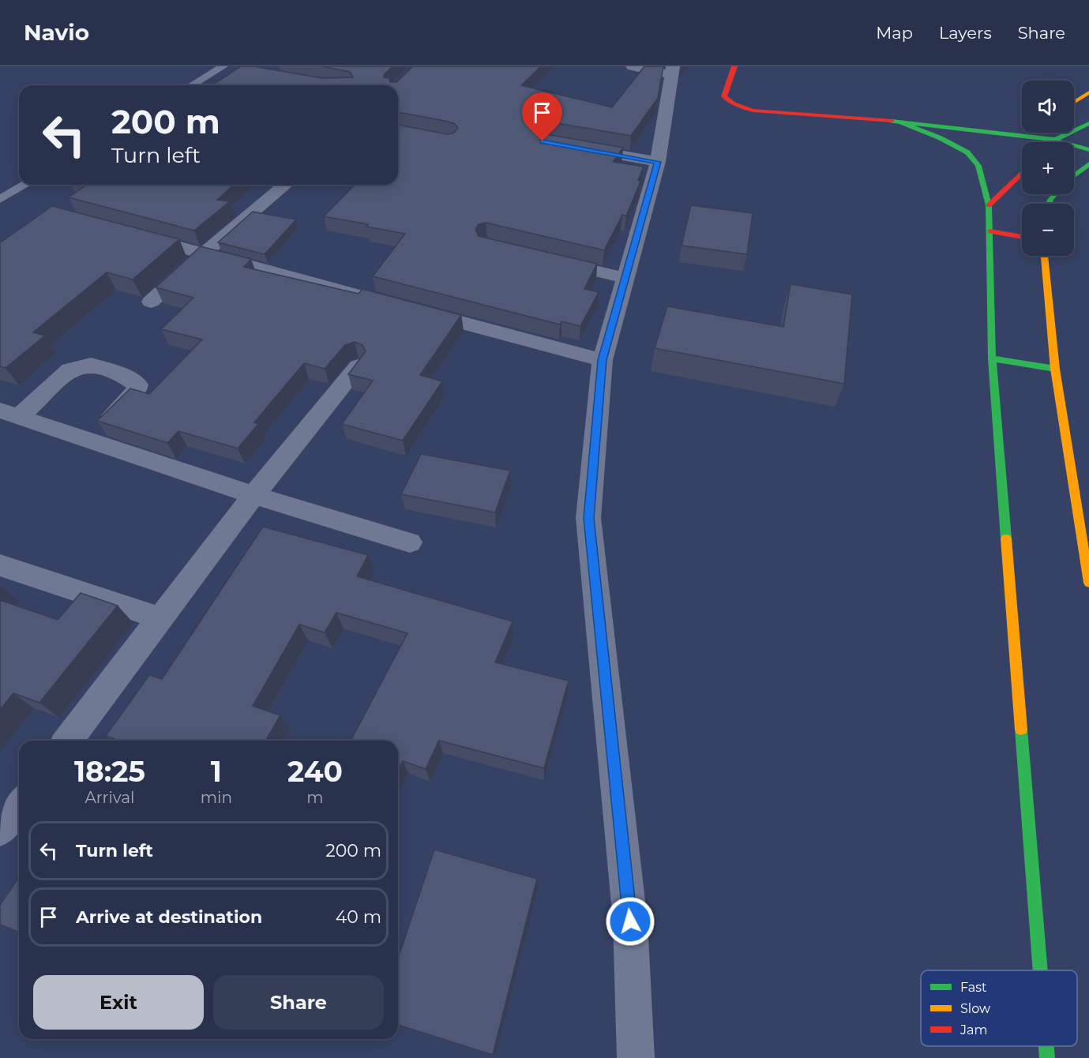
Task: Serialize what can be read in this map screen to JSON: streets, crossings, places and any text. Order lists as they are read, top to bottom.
{
  "legend": ["Fast", "Slow", "Jam"],
  "page": {
    "header": "Navio",
    "nav": ["Map", "Layers", "Share"],
    "map_buttons": ["+", "−"],
    "turn": ["200 m", "Turn left"],
    "eta": [
      "18:25",
      "Arrival",
      "1",
      "min",
      "240",
      "m"
    ],
    "list": [
      {
        "name": "Turn left",
        "value": "200 m"
      },
      {
        "name": "Arrive at destination",
        "value": "40 m"
      }
    ],
    "buttons": ["Exit", "Share"]
  }
}
